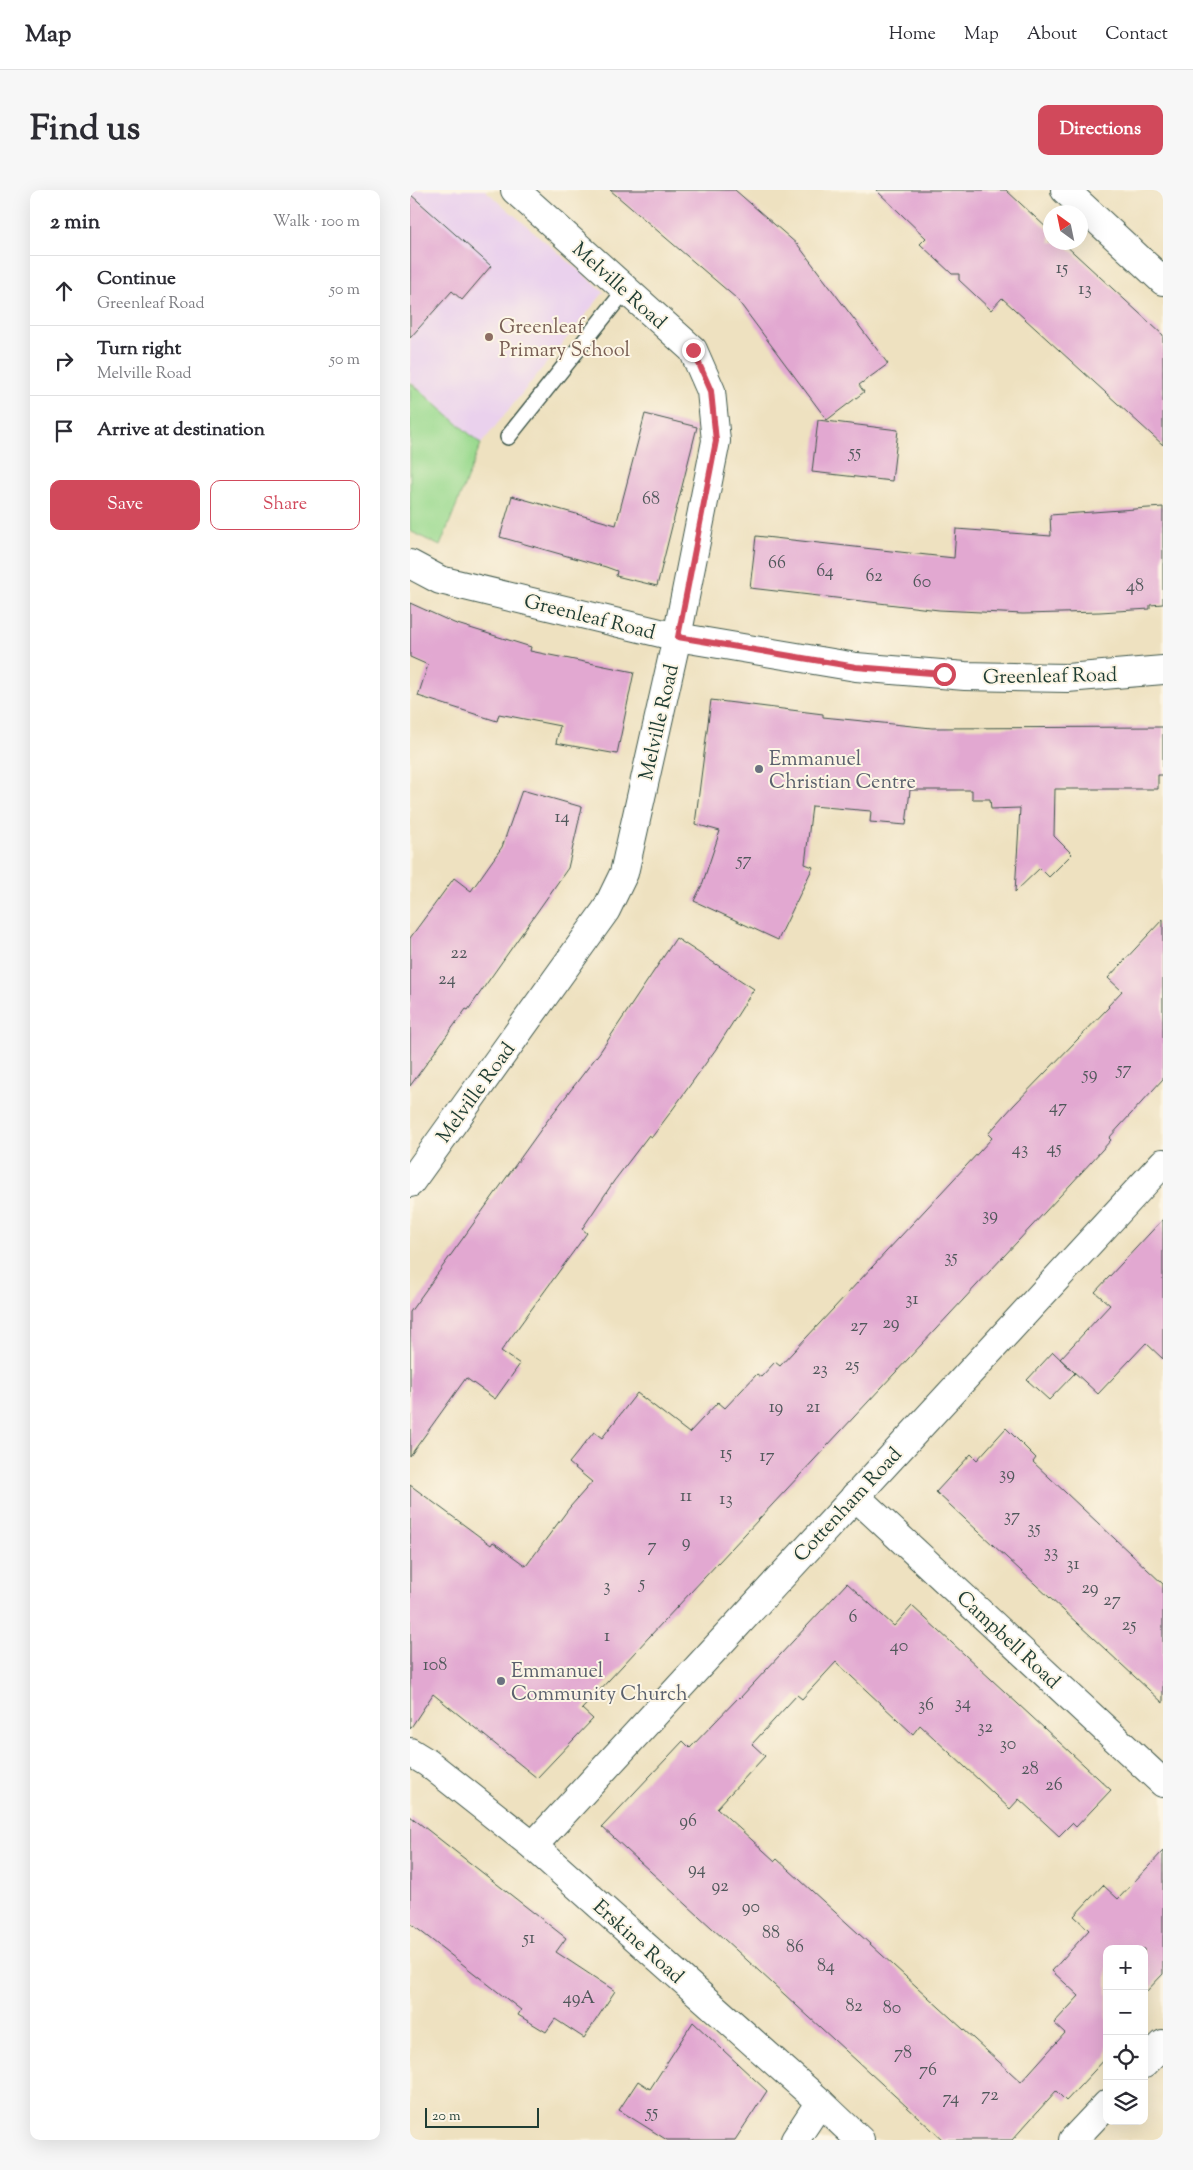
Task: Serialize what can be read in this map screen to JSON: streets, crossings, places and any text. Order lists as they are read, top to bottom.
{
  "streets": {
    "street": [
      "Melville Road",
      "Greenleaf Road",
      "Cottenham Road",
      "Campbell Road",
      "Erskine Road"
    ]
  },
  "crossings": [
    ["Melville Road", "Greenleaf Road"],
    ["Cottenham Road", "Campbell Road"],
    ["Cottenham Road", "Erskine Road"]
  ],
  "places": ["Greenleaf Primary School", "Emmanuel Christian Centre", "Emmanuel Community Church"],
  "house_numbers": [
    "15",
    "13",
    "55",
    "68",
    "66",
    "64",
    "62",
    "60",
    "48",
    "14",
    "57",
    "22",
    "24",
    "57",
    "59",
    "47",
    "45",
    "43",
    "39",
    "35",
    "31",
    "29",
    "27",
    "25",
    "23",
    "19",
    "21",
    "15",
    "17",
    "39",
    "11",
    "13",
    "37",
    "35",
    "9",
    "7",
    "33",
    "31",
    "5",
    "3",
    "29",
    "27",
    "6",
    "25",
    "1",
    "40",
    "108",
    "34",
    "36",
    "32",
    "30",
    "28",
    "26",
    "96",
    "94",
    "92",
    "90",
    "88",
    "51",
    "86",
    "84",
    "49A",
    "82",
    "80",
    "78",
    "76",
    "72",
    "74",
    "55"
  ],
  "scale_bar": "20 m",
  "north": "top left",
  "page": {
    "header": "Map",
    "nav": [
      "Home",
      "Map",
      "About",
      "Contact"
    ],
    "title": "Find us",
    "buttons": [
      "Directions",
      ["Save", "Share"]
    ],
    "heading": ["2 min", "Walk · 100 m"],
    "list": [
      ["Continue", "Greenleaf Road", "50 m"],
      ["Turn right", "Melville Road", "50 m"],
      "Arrive at destination"
    ],
    "map_buttons": ["+", "−"],
    "scale": "20 m"
  }
}
